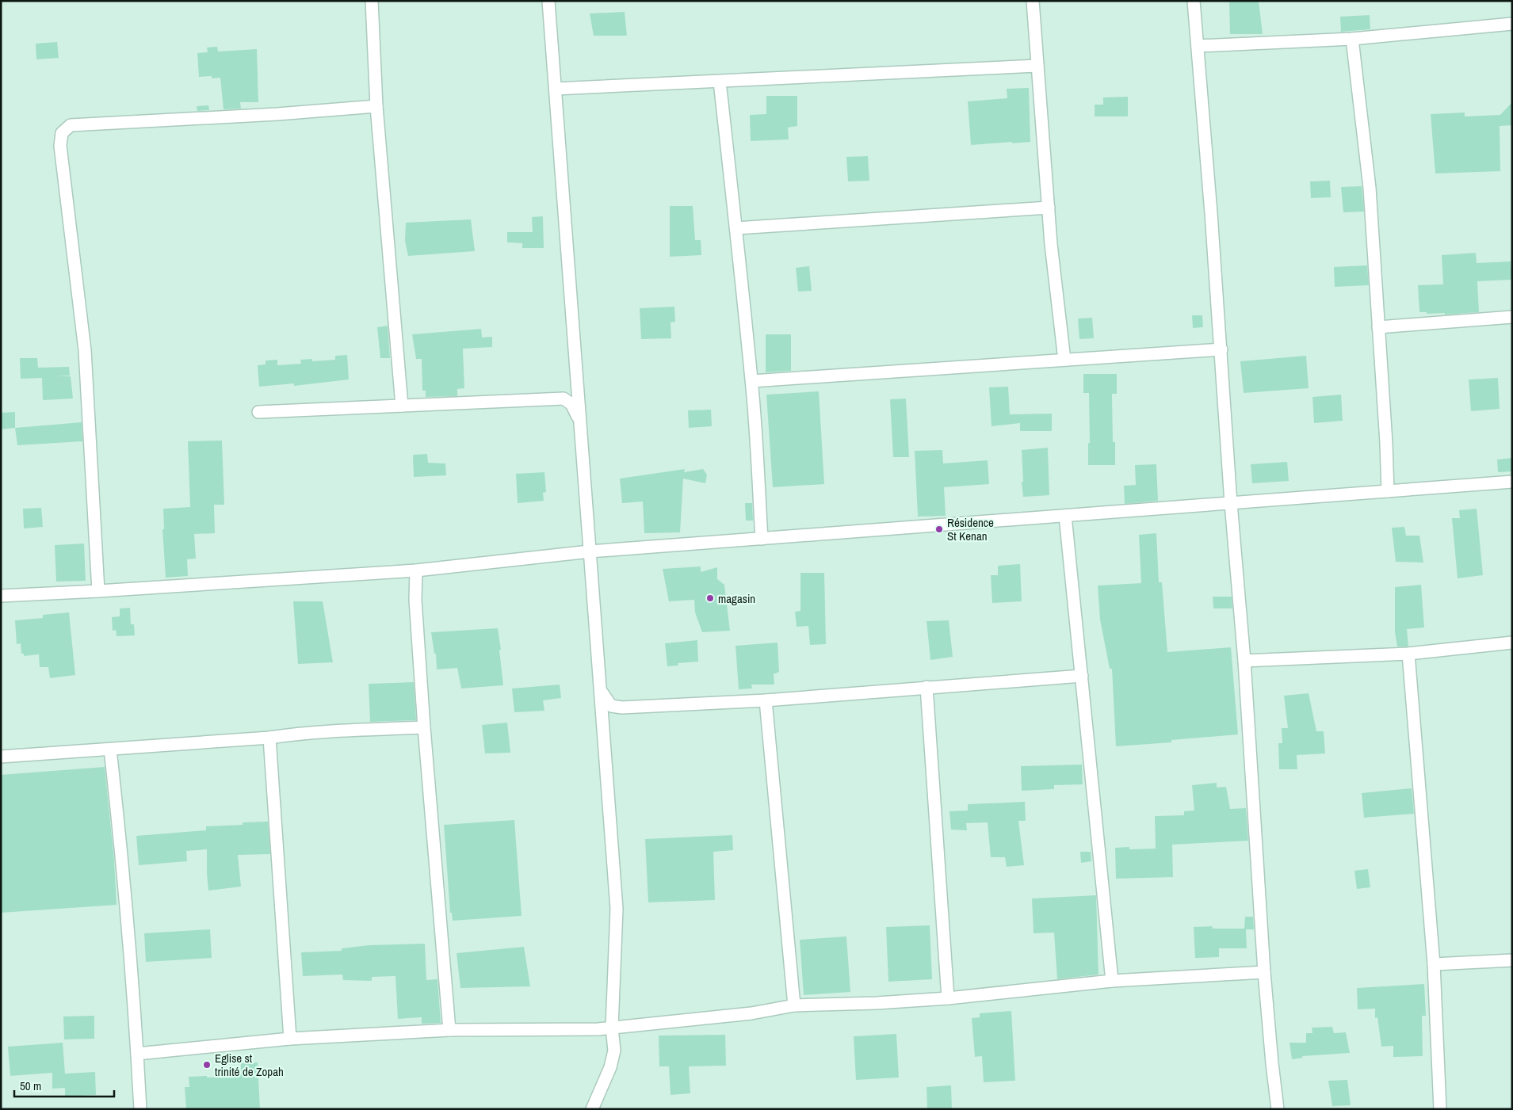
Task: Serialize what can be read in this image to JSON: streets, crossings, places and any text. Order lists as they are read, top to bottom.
{
  "places": ["Résidence St Kenan", "magasin", "Eglise st trinité de Zopah"],
  "scale_bar": "50 m"
}
